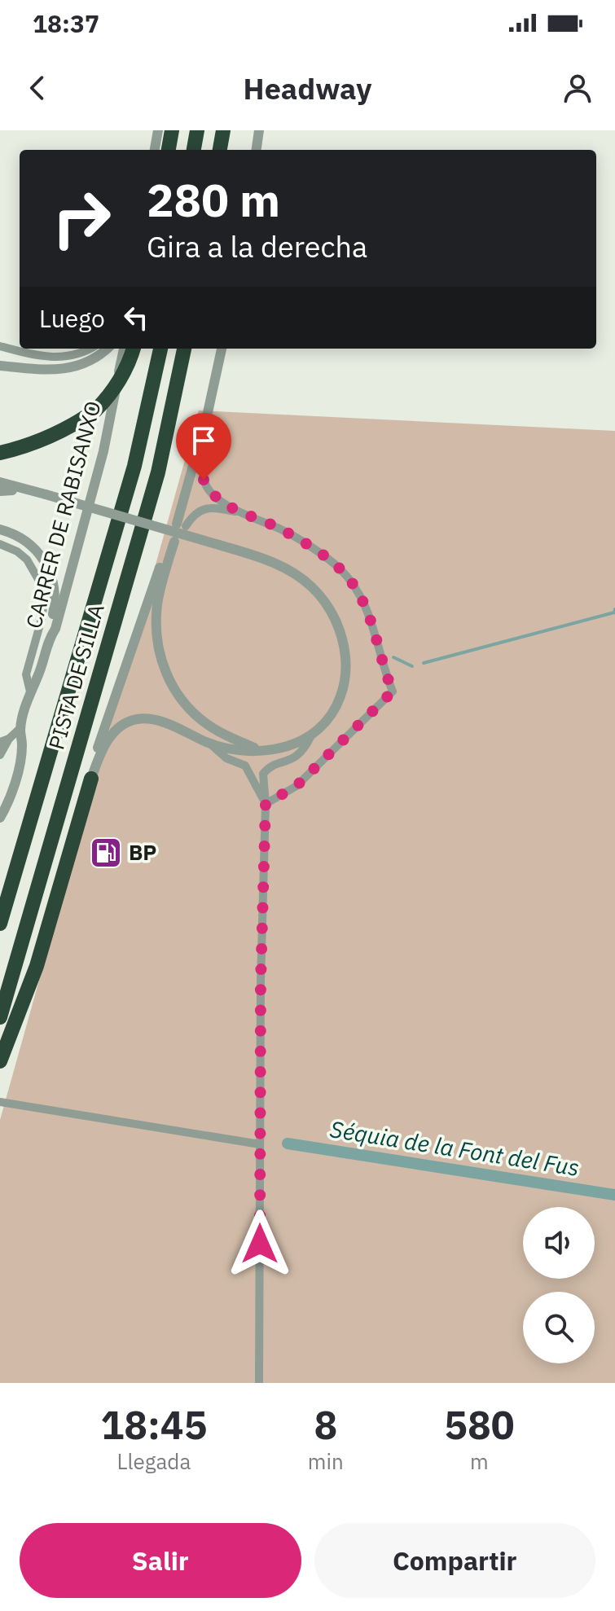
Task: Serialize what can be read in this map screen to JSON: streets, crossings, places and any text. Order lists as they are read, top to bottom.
{
  "streets": {
    "highway": ["PISTA DE SILLA"],
    "street": ["CARRER DE RABISANXO"]
  },
  "water": ["Séquia de la Font del Fus"],
  "places": {
    "fuel station": ["BP"]
  },
  "page": {
    "status": "18:37",
    "header": "Headway",
    "turn": ["280 m", "Gira a la derecha"],
    "then": "Luego",
    "eta": [
      "18:45",
      "Llegada",
      "8",
      "min",
      "580",
      "m"
    ],
    "buttons": ["Salir", "Compartir"]
  }
}
